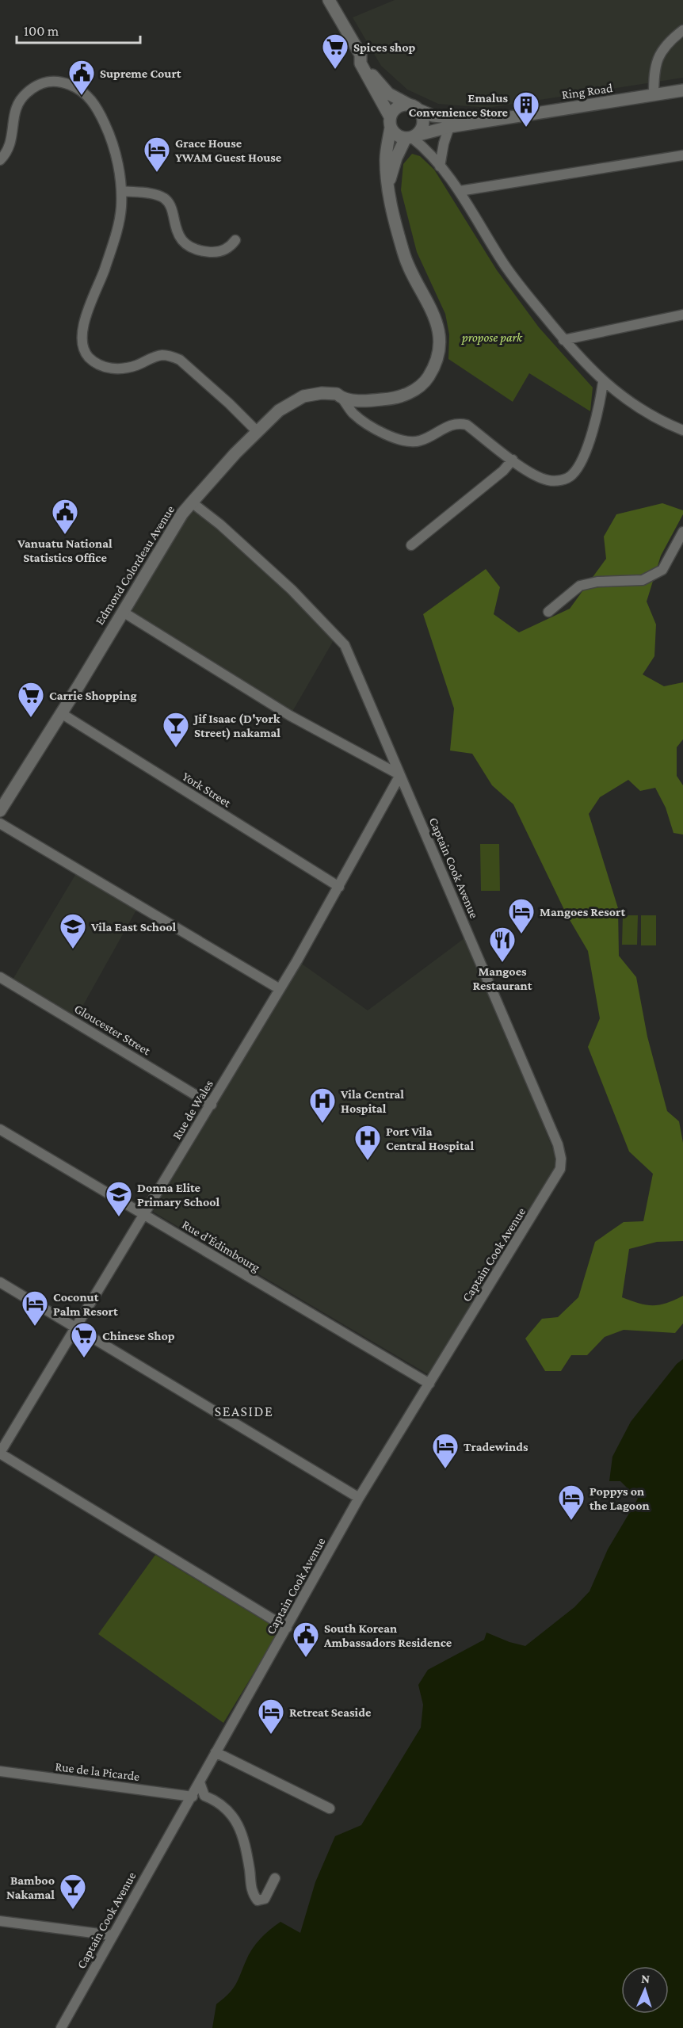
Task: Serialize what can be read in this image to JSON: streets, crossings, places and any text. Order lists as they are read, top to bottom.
{
  "streets": {
    "street": [
      "Ring Road",
      "Edmond Colordeau Avenue",
      "York Street",
      "Captain Cook Avenue",
      "Gloucester Street",
      "Rue de Wales",
      "Rue d'Édimbourg",
      "Rue de la Picarde"
    ]
  },
  "crossings": [
    ["Ring Road", "Edmond Colordeau Avenue"],
    ["Edmond Colordeau Avenue", "York Street"],
    ["Edmond Colordeau Avenue", "Captain Cook Avenue"],
    ["York Street", "Rue de Wales"],
    ["Captain Cook Avenue", "Rue de Wales"],
    ["Captain Cook Avenue", "Rue d'Édimbourg"],
    ["Captain Cook Avenue", "Rue de la Picarde"],
    ["Gloucester Street", "Rue de Wales"],
    ["Rue de Wales", "Rue d'Édimbourg"]
  ],
  "districts": ["SEASIDE"],
  "parks": ["propose park"],
  "places": {
    "supermarket": ["Spices shop", "Carrie Shopping", "Chinese Shop"],
    "public building": ["Supreme Court", "Vanuatu National Statistics Office", "South Korean Ambassadors Residence"],
    "building": ["Emalus Convenience Store"],
    "hotel": [
      "Grace House YWAM Guest House",
      "Mangoes Resort",
      "Coconut Palm Resort",
      "Tradewinds",
      "Poppys on the Lagoon",
      "Retreat Seaside"
    ],
    "bar": ["Jif Isaac (D'york Street) nakamal", "Bamboo Nakamal"],
    "school or university": ["Vila East School", "Donna Elite Primary School"],
    "restaurant": ["Mangoes Restaurant"],
    "hospital": ["Vila Central Hospital", "Port Vila Central Hospital"]
  },
  "scale_bar": "100 m",
  "north": "top"
}
